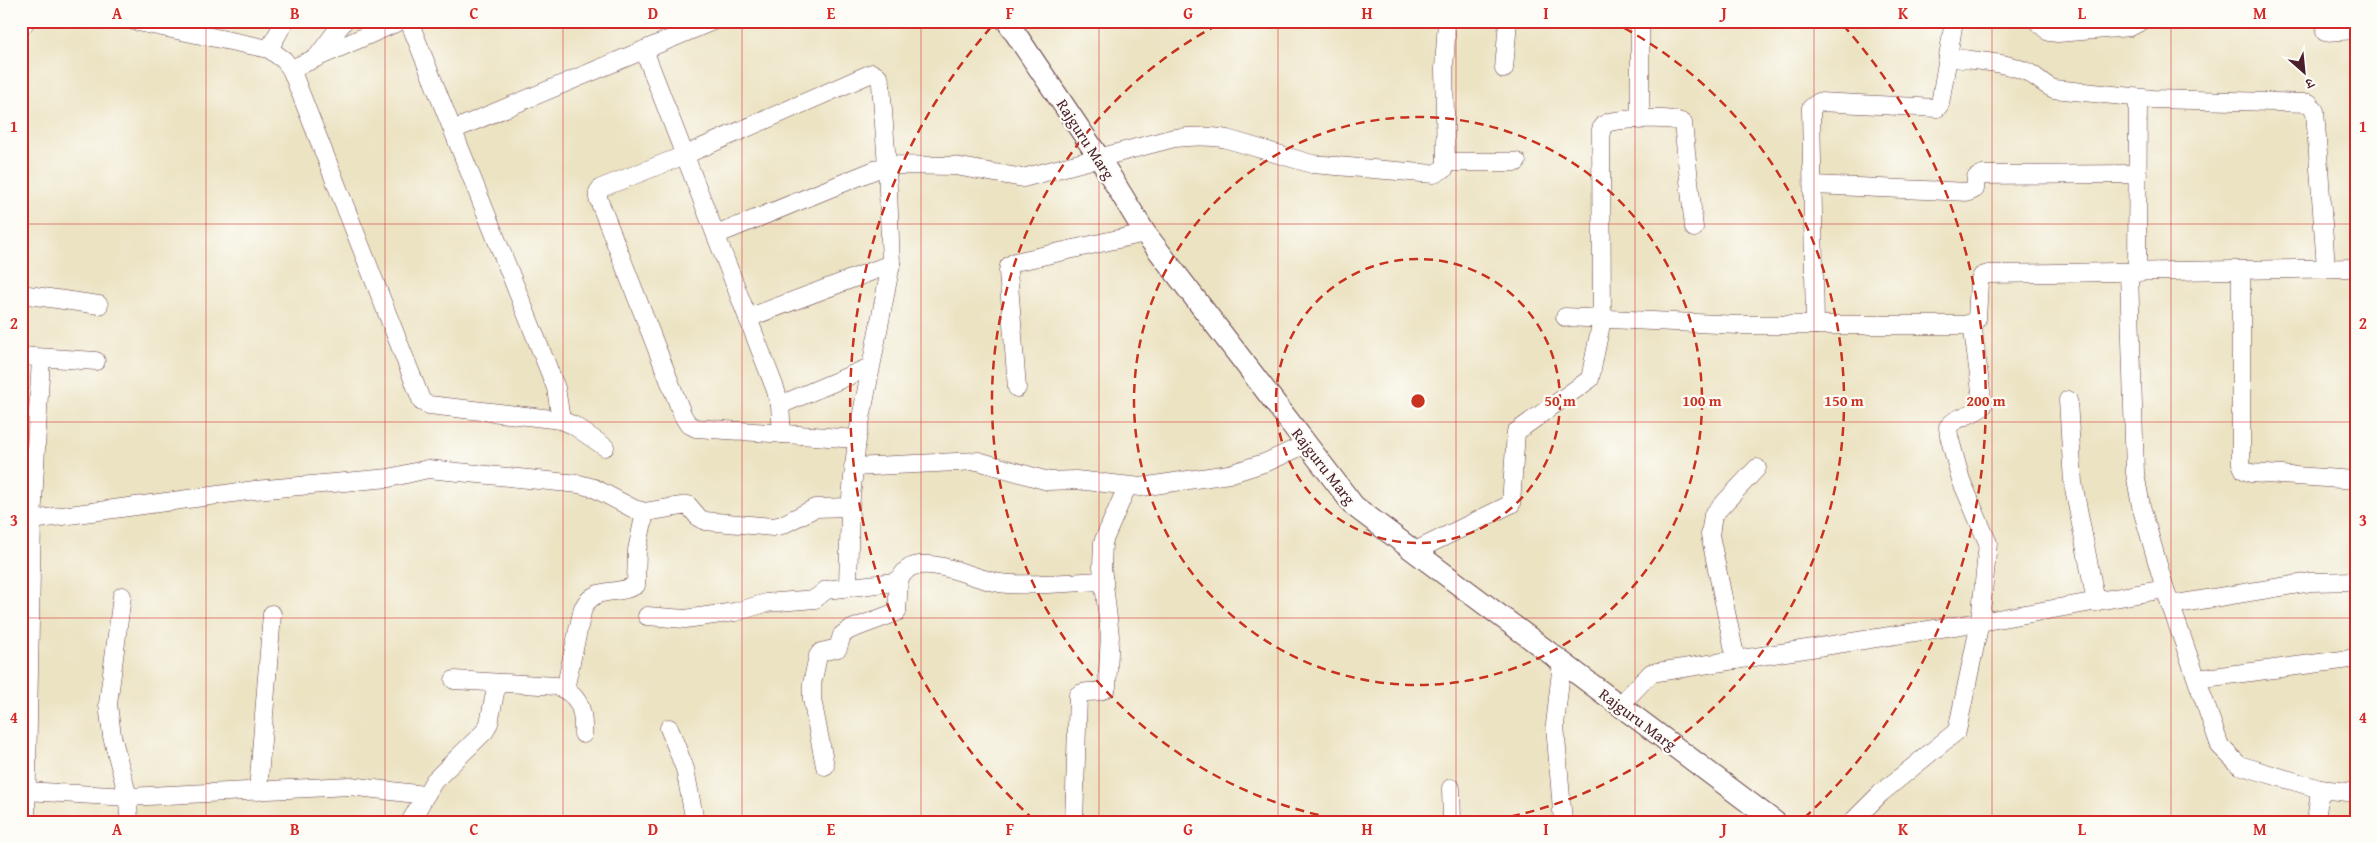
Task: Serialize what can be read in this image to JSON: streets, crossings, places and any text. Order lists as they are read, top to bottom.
{
  "streets": {
    "street": ["Rajguru Marg"]
  },
  "north": "bottom right",
  "grid": {
    "columns": [
      "A",
      "B",
      "C",
      "D",
      "E",
      "F",
      "G",
      "H",
      "I",
      "J",
      "K",
      "L",
      "M"
    ],
    "rows": [
      "1",
      "2",
      "3",
      "4"
    ]
  },
  "rings": [
    "50 m",
    "100 m",
    "150 m",
    "200 m"
  ]
}
